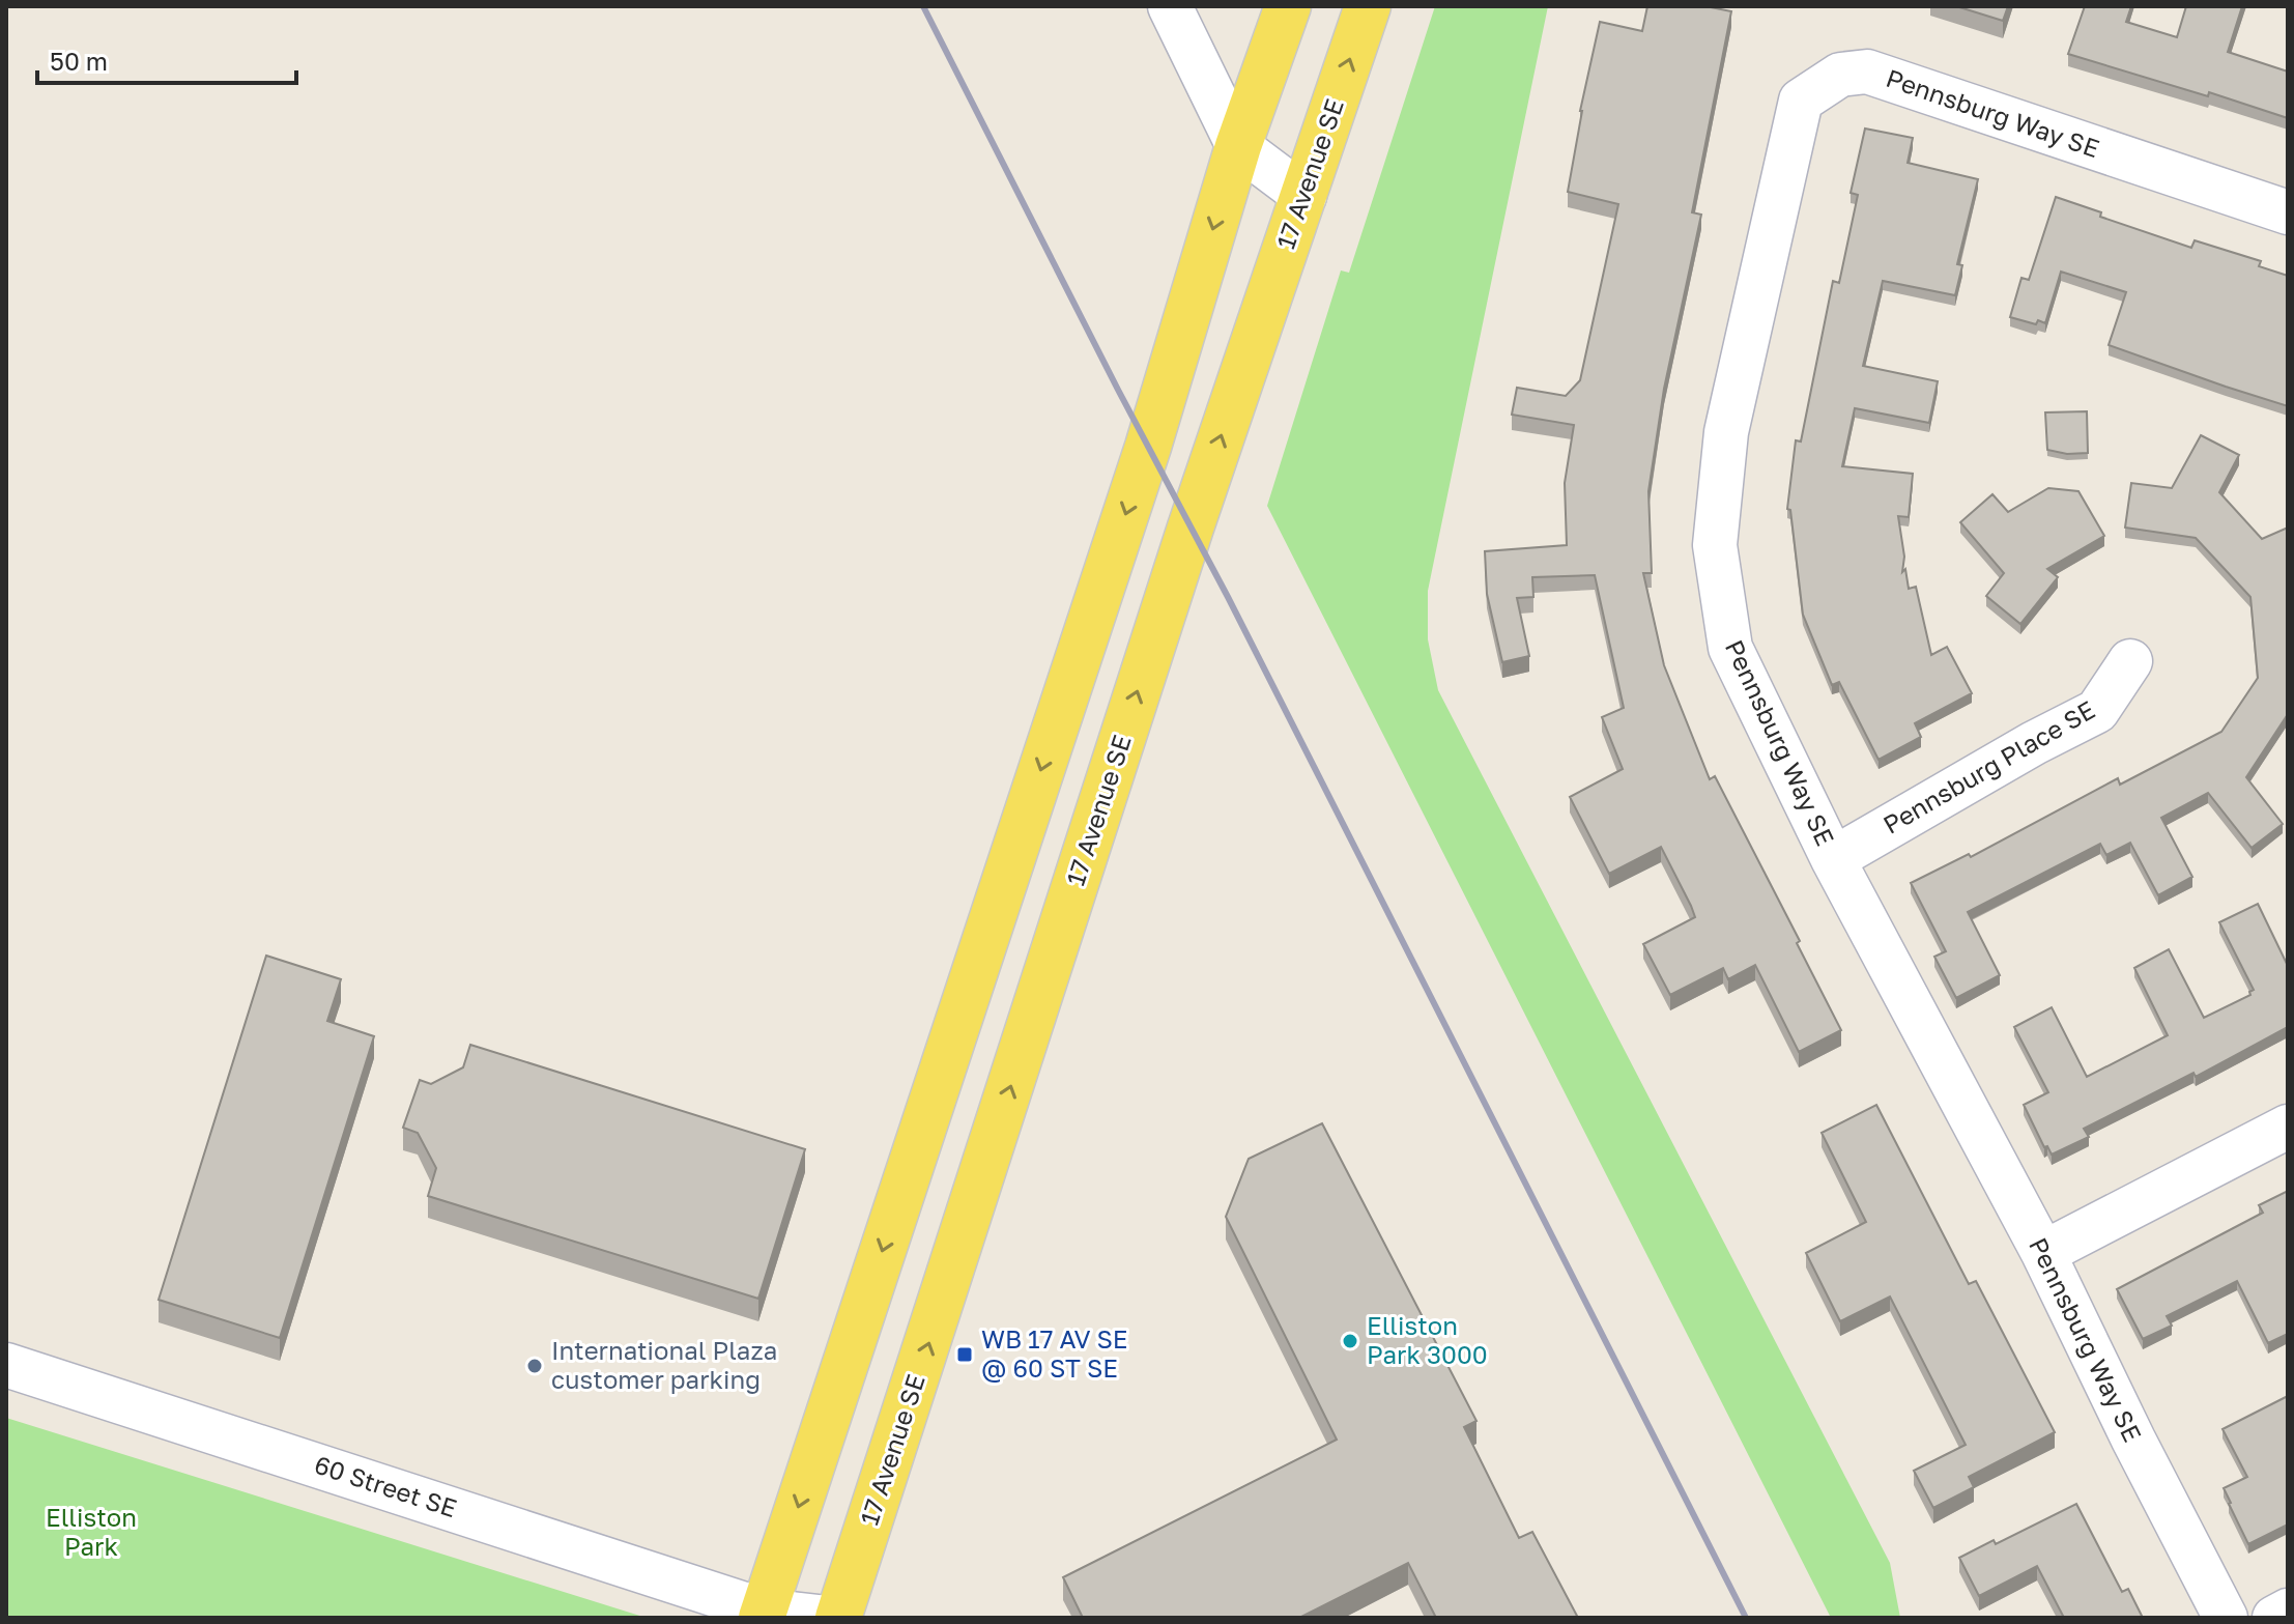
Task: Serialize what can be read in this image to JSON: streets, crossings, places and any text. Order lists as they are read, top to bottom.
{
  "streets": {
    "main road": ["17 Avenue SE"],
    "street": ["Pennsburg Way SE", "Pennsburg Place SE", "60 Street SE"]
  },
  "crossings": [
    ["Pennsburg Way SE", "Pennsburg Place SE"]
  ],
  "parks": ["Elliston Park"],
  "places": {
    "other": ["Elliston Park 3000", "International Plaza customer parking"],
    "transit": ["WB 17 AV SE @ 60 ST SE"]
  },
  "scale_bar": "50 m"
}
